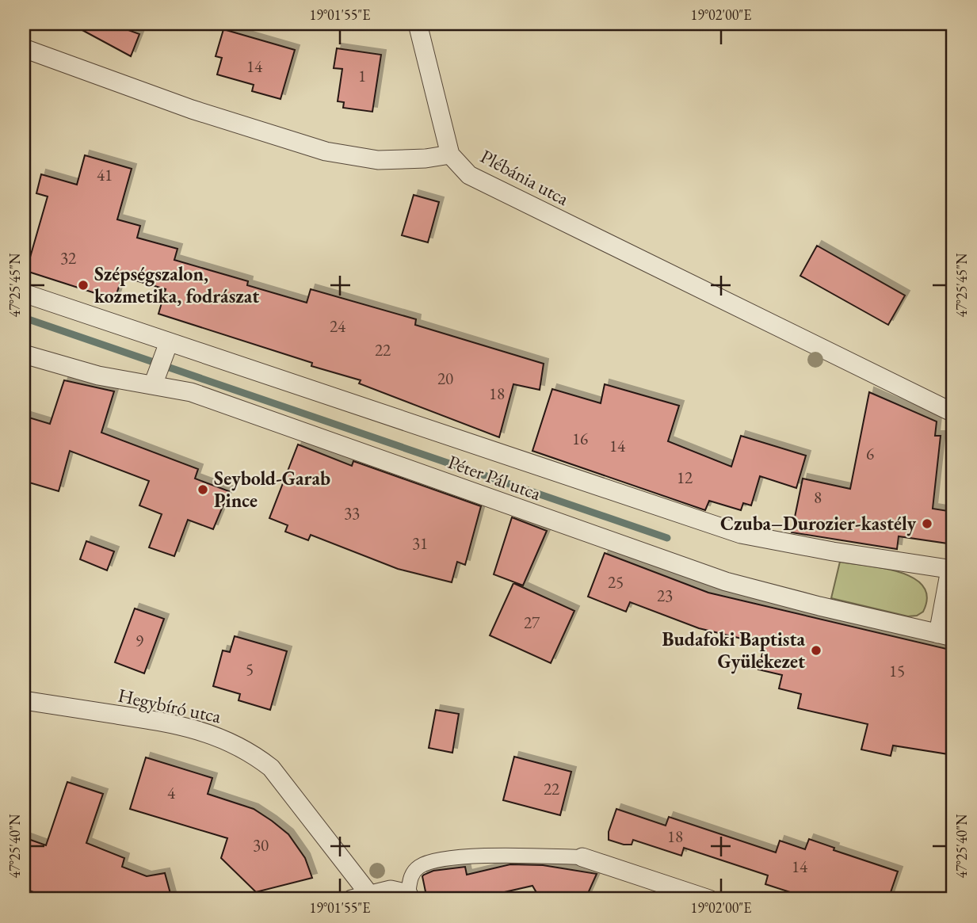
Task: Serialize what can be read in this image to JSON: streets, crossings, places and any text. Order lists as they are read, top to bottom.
{
  "streets": {
    "street": ["Plébánia utca", "Péter Pál utca", "Hegybíró utca"]
  },
  "places": [
    "Szépségszalon, kozmetika, fodrászat",
    "Seybold-Garab Pince",
    "Czuba–Durozier-kastély",
    "Budafoki Baptista Gyülekezet"
  ],
  "house_numbers": [
    "14",
    "1",
    "41",
    "32",
    "24",
    "22",
    "20",
    "18",
    "16",
    "14",
    "6",
    "12",
    "8",
    "33",
    "31",
    "25",
    "23",
    "27",
    "9",
    "5",
    "15",
    "22",
    "4",
    "18",
    "30",
    "14"
  ],
  "coordinates": [
    "19°01'55\"E",
    "19°02'00\"E",
    "47°25'45\"N",
    "47°25'40\"N"
  ]
}
